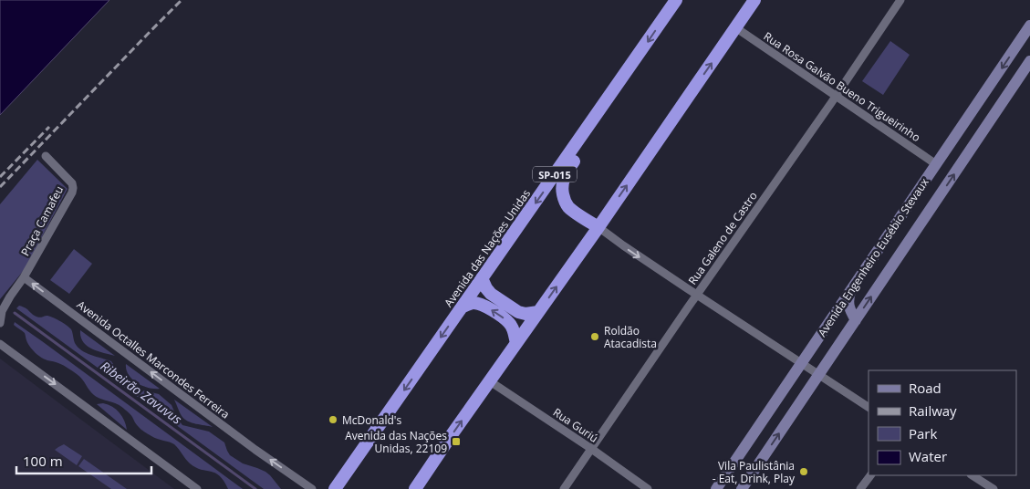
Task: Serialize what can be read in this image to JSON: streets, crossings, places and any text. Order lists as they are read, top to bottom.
{
  "streets": {
    "highway": ["SP-015", "Avenida das Nações Unidas"],
    "main road": ["Avenida Engenheiro Eusébio Stevaux"],
    "street": [
      "Rua Rosa Galvão Bueno Trigueirinho",
      "Praça Camafeu",
      "Rua Galeno de Castro",
      "Avenida Octalles Marcondes Ferreira",
      "Rua Guriú"
    ]
  },
  "crossings": [
    ["Rua Rosa Galvão Bueno Trigueirinho", "Rua Galeno de Castro"],
    ["Rua Rosa Galvão Bueno Trigueirinho", "Avenida Engenheiro Eusébio Stevaux"],
    ["Praça Camafeu", "Avenida Octalles Marcondes Ferreira"],
    ["Rua Galeno de Castro", "Rua Guriú"]
  ],
  "water": ["Ribeirão Zavuvus"],
  "places": {
    "other": ["Roldão Atacadista", "McDonald's", "Vila Paulistânia - Eat, Drink, Play"],
    "transit": ["Avenida das Nações Unidas, 22109"]
  },
  "legend": [
    "Road",
    "Railway",
    "Park",
    "Water"
  ],
  "scale_bar": "100 m"
}
